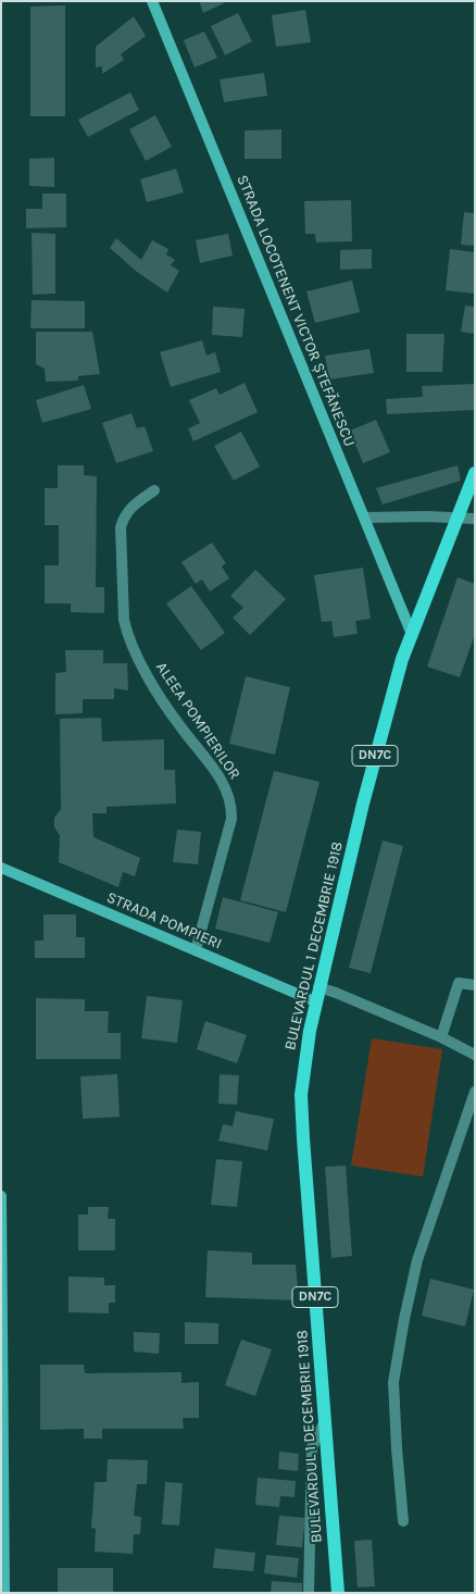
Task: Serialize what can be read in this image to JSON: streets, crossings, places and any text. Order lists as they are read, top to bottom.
{
  "streets": {
    "main road": [
      "STRADA LOCOTENENT VICTOR ȘTEFĂNESCU",
      "DN7C",
      "STRADA POMPIERI",
      "BULEVARDUL 1 DECEMBRIE 1918"
    ],
    "street": ["ALEEA POMPIERILOR"]
  },
  "crossings": [
    ["STRADA LOCOTENENT VICTOR ȘTEFĂNESCU", "BULEVARDUL 1 DECEMBRIE 1918"],
    ["ALEEA POMPIERILOR", "STRADA POMPIERI"],
    ["DN7C", "BULEVARDUL 1 DECEMBRIE 1918"],
    ["STRADA POMPIERI", "BULEVARDUL 1 DECEMBRIE 1918"]
  ]
}
